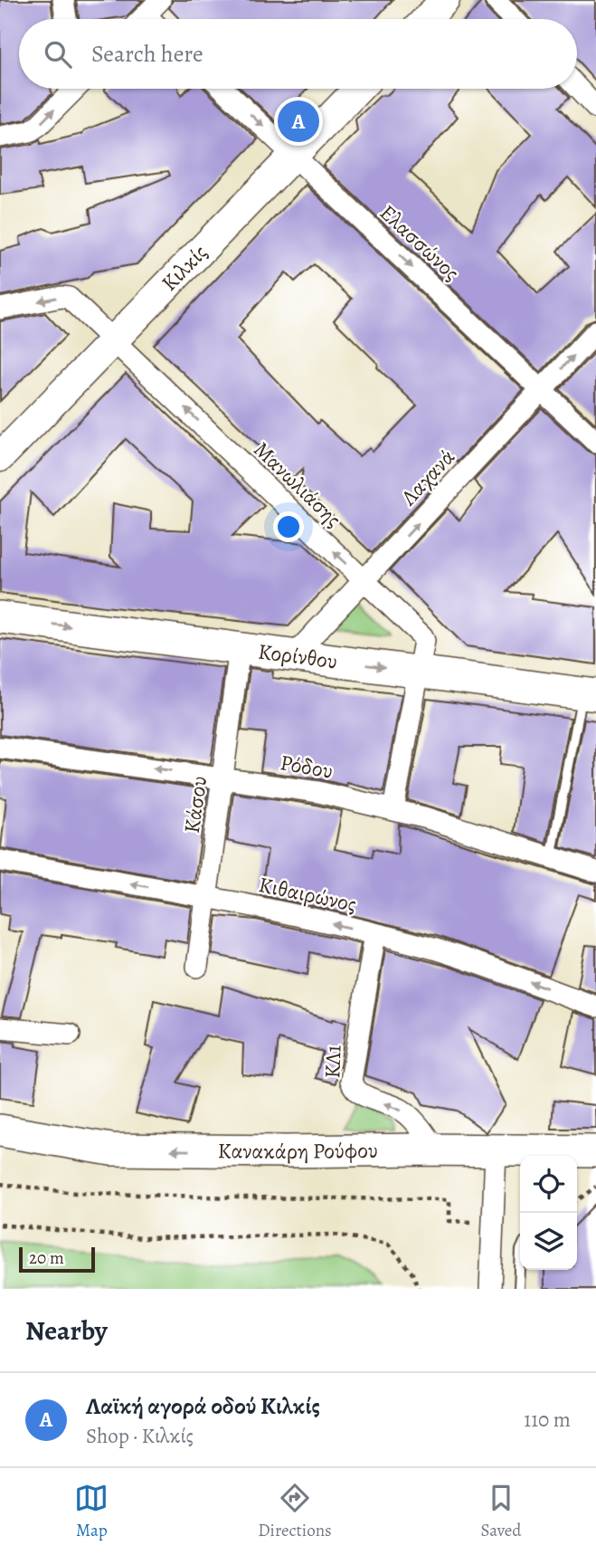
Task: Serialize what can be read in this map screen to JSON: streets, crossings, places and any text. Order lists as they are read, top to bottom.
{
  "streets": {
    "main road": ["Κορίνθου", "Κανακάρη Ρούφου"],
    "street": [
      "Ελασσώνος",
      "Κιλκίς",
      "Λαχανά",
      "Μανωλιάσης",
      "Ρόδου",
      "Κάσου",
      "Κιθαιρώνος",
      "ΚΛ1"
    ]
  },
  "crossings": [
    ["Ελασσώνος", "Κιλκίς"],
    ["Ελασσώνος", "Λαχανά"],
    ["Κιλκίς", "Μανωλιάσης"],
    ["Λαχανά", "Μανωλιάσης"],
    ["Λαχανά", "Κορίνθου"],
    ["Μανωλιάσης", "Κορίνθου"],
    ["Κορίνθου", "Κάσου"],
    ["Ρόδου", "Κάσου"],
    ["Κάσου", "Κιθαιρώνος"],
    ["Κιθαιρώνος", "ΚΛ1"],
    ["ΚΛ1", "Κανακάρη Ρούφου"]
  ],
  "one_way": [
    "Ελασσώνος",
    "Λαχανά",
    "Μανωλιάσης",
    "Κορίνθου",
    "Ρόδου",
    "Κιθαιρώνος",
    "ΚΛ1",
    "Κανακάρη Ρούφου"
  ],
  "scale_bar": "20 m",
  "page": {
    "search": "Search here",
    "pins": "A",
    "scale": "20 m",
    "heading": "Nearby",
    "list": [
      {
        "mark": "A",
        "name": "Λαϊκή αγορά οδού Κιλκίς",
        "note": "Shop · Κιλκίς",
        "value": "110 m"
      }
    ],
    "nav": ["Map", "Directions", "Saved"]
  }
}
